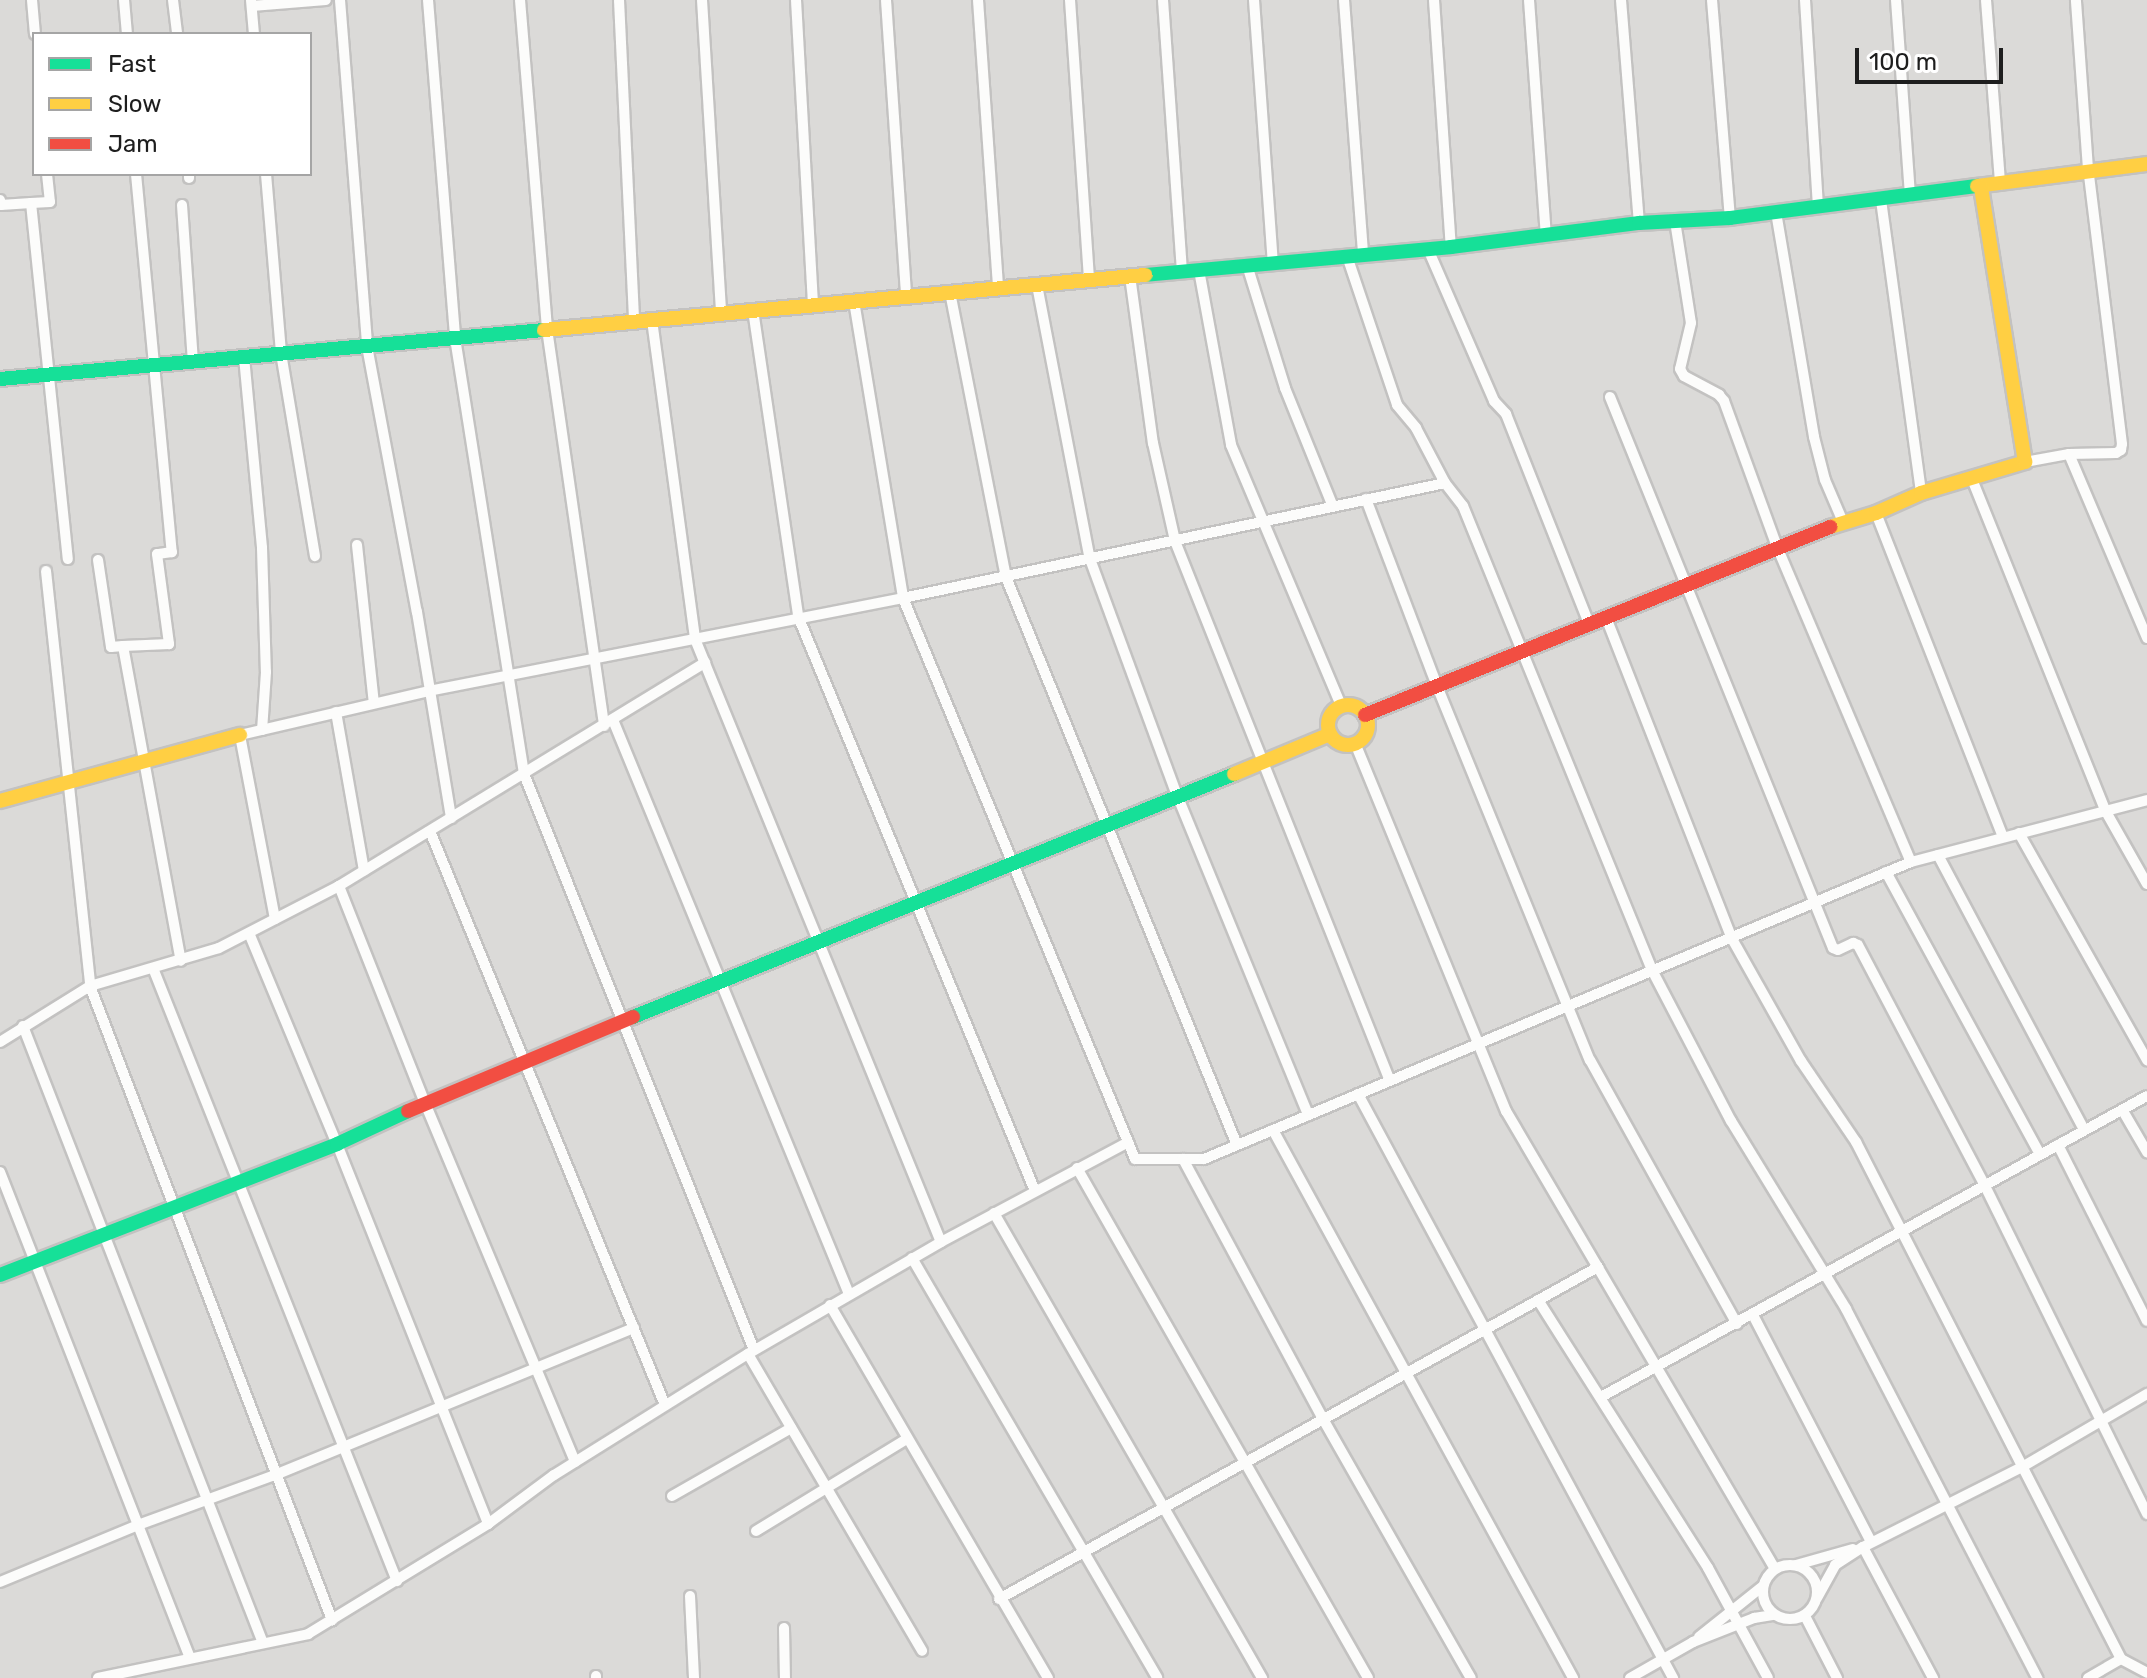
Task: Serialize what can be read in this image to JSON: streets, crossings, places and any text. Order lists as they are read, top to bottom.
{
  "legend": ["Fast", "Slow", "Jam"],
  "scale_bar": "100 m"
}
